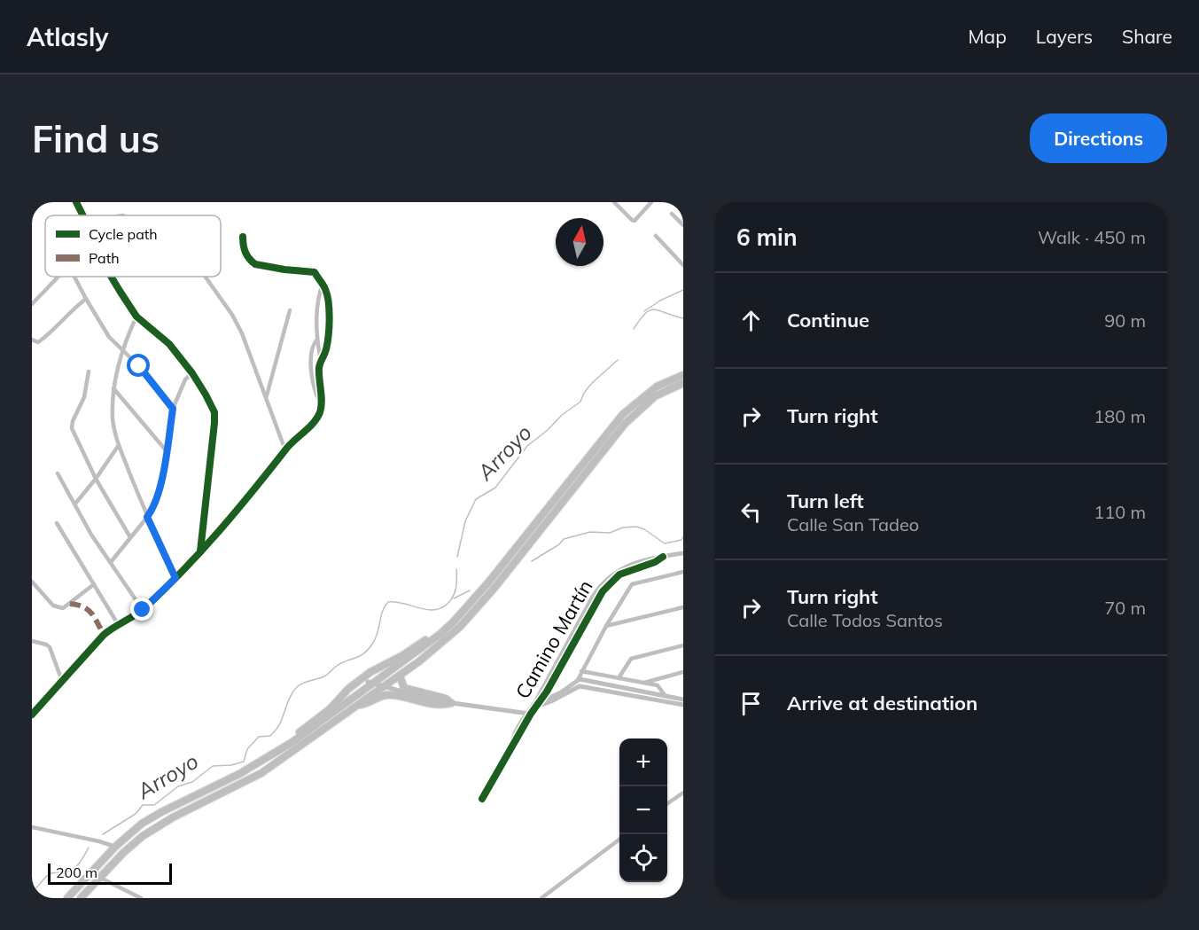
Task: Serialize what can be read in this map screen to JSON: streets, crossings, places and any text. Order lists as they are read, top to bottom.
{
  "streets": {
    "street": ["Camino Martín"]
  },
  "water": ["Arroyo"],
  "legend": ["Cycle path", "Path"],
  "scale_bar": "200 m",
  "north": "top",
  "page": {
    "header": "Atlasly",
    "nav": ["Map", "Layers", "Share"],
    "buttons": "Directions",
    "title": "Find us",
    "heading": ["6 min", "Walk · 450 m"],
    "list": [
      ["Continue", "90 m"],
      ["Turn right", "180 m"],
      ["Turn left", "Calle San Tadeo", "110 m"],
      ["Turn right", "Calle Todos Santos", "70 m"],
      "Arrive at destination"
    ],
    "map_buttons": ["+", "−"],
    "scale": "200 m"
  }
}
